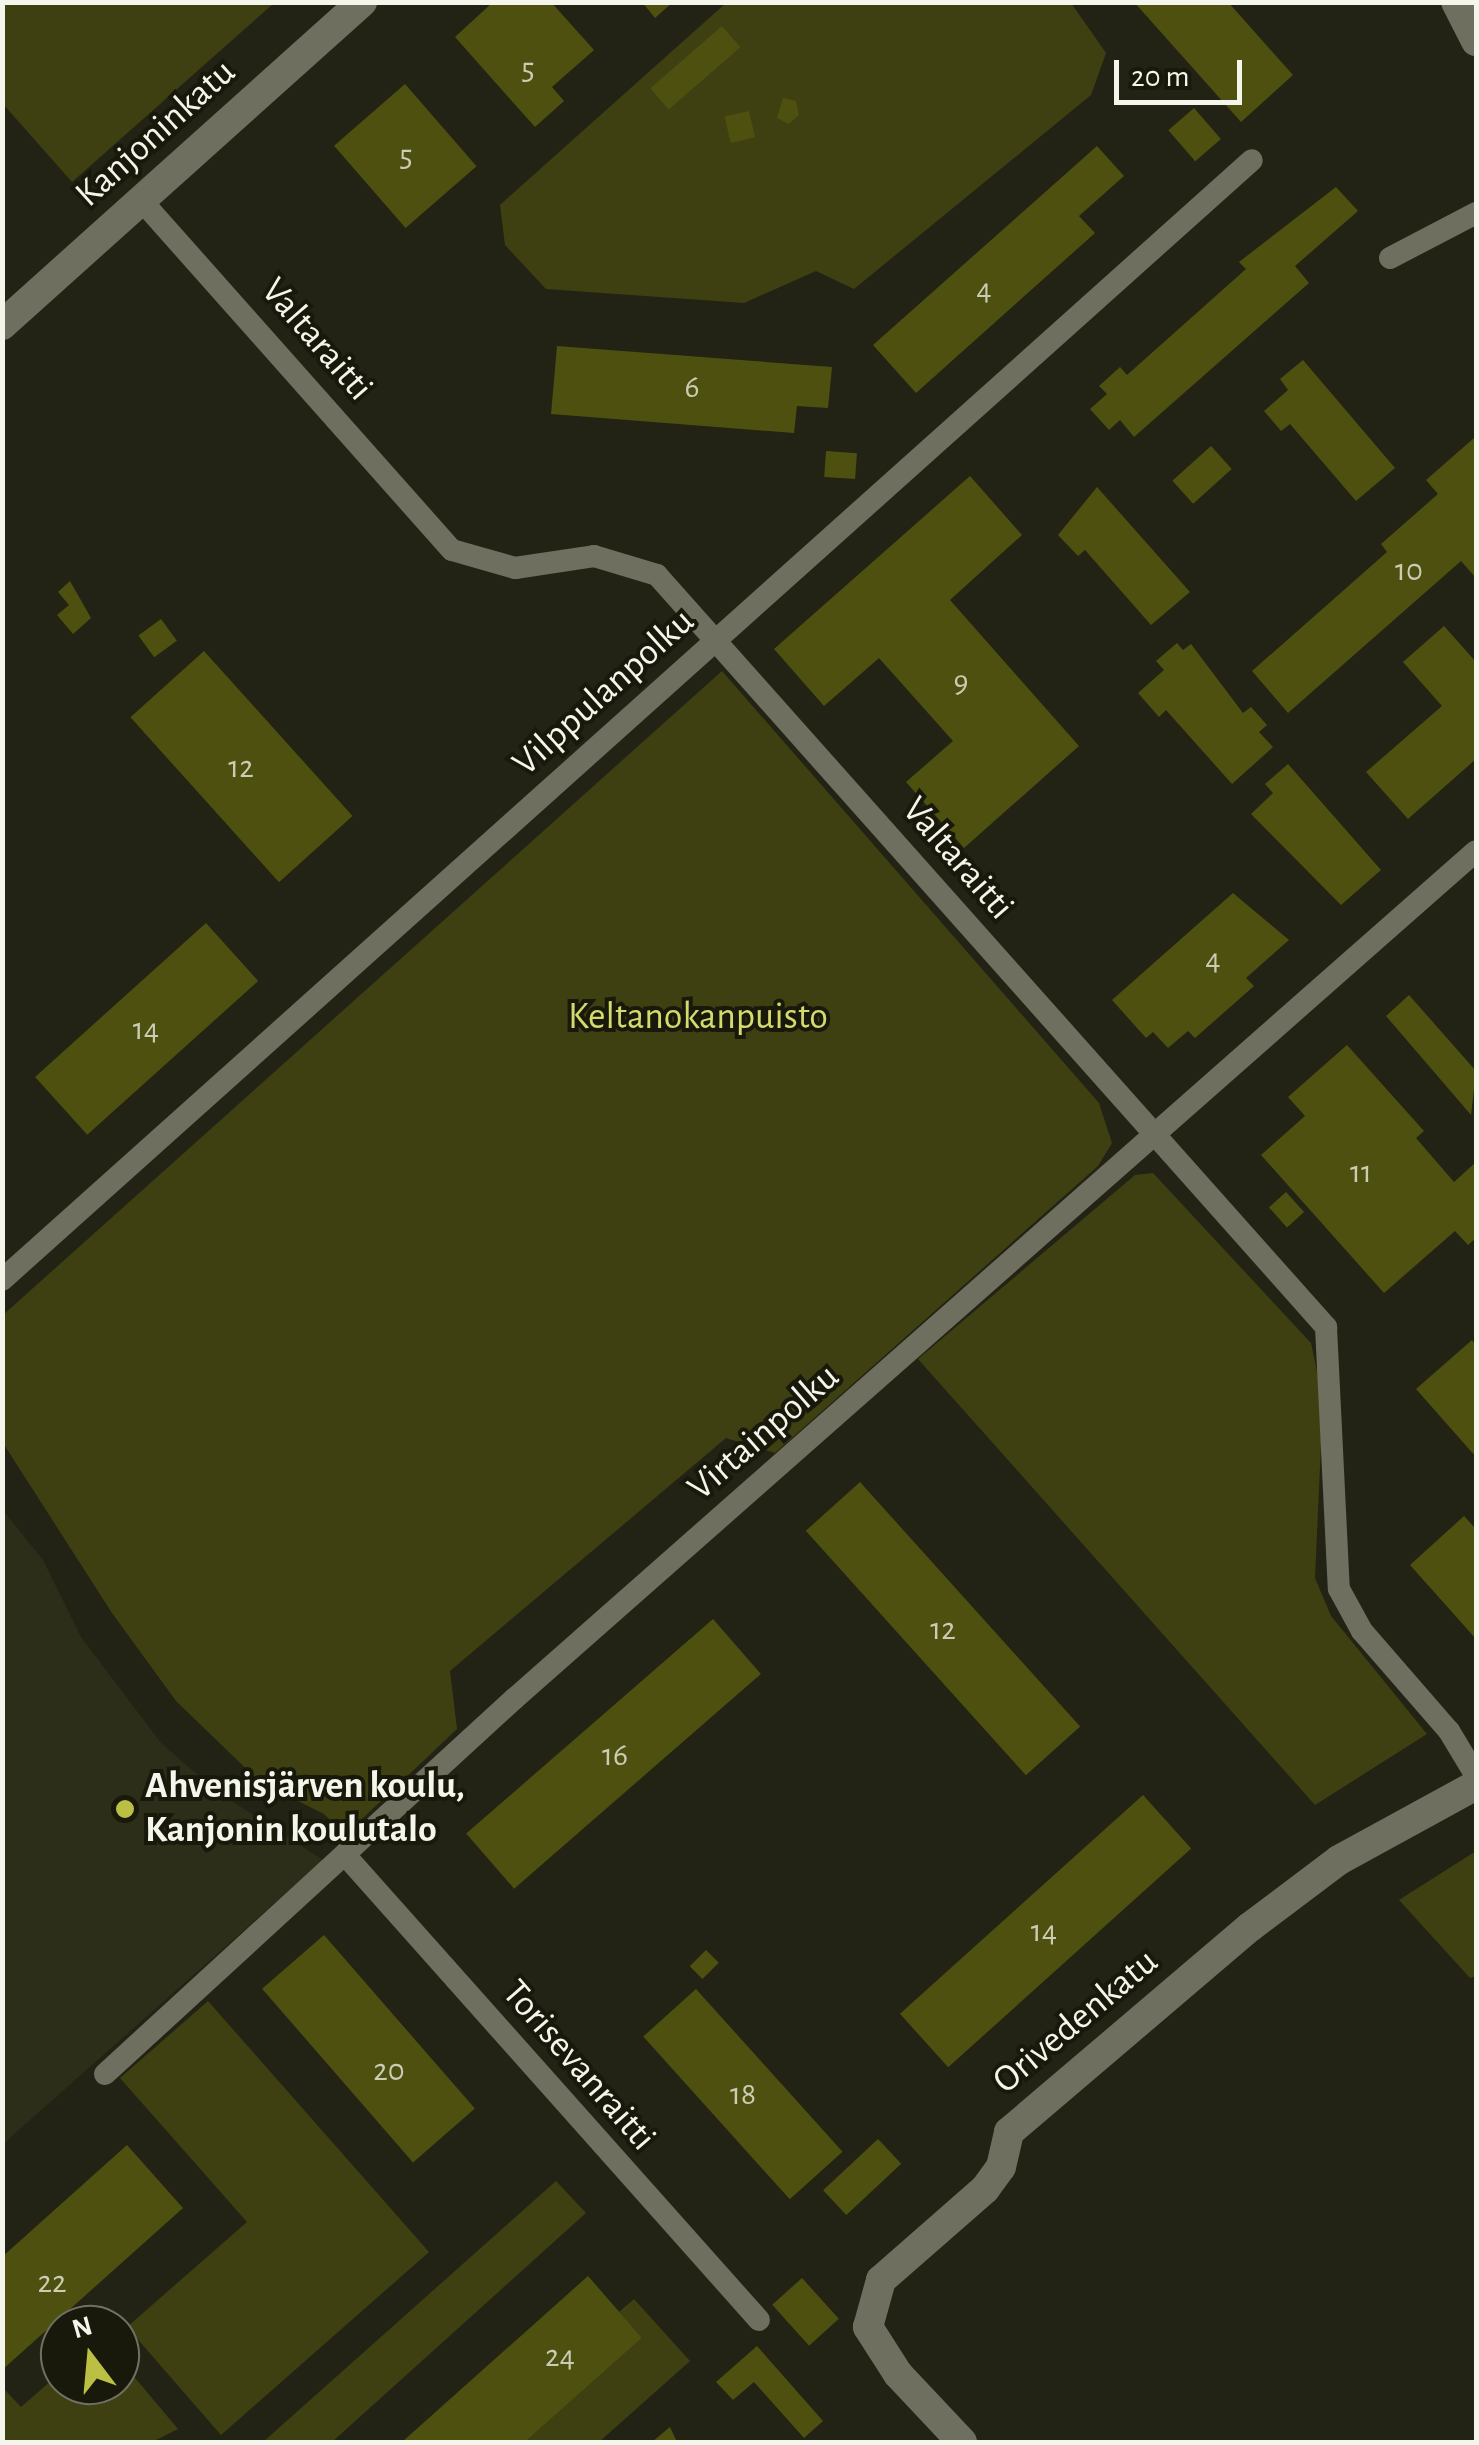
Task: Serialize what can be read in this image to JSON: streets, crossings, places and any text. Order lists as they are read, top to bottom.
{
  "streets": {
    "street": ["Kanjoninkatu", "Orivedenkatu"],
    "lane": [
      "Valtaraitti",
      "Vilppulanpolku",
      "Virtainpolku",
      "Torisevanraitti"
    ]
  },
  "crossings": [
    ["Kanjoninkatu", "Valtaraitti"],
    ["Valtaraitti", "Vilppulanpolku"],
    ["Valtaraitti", "Virtainpolku"],
    ["Virtainpolku", "Torisevanraitti"]
  ],
  "parks": ["Keltanokanpuisto"],
  "places": ["Ahvenisjärven koulu, Kanjonin koulutalo"],
  "house_numbers": [
    "5",
    "5",
    "4",
    "6",
    "10",
    "9",
    "12",
    "4",
    "14",
    "11",
    "12",
    "16",
    "14",
    "20",
    "18",
    "22",
    "24"
  ],
  "scale_bar": "20 m",
  "north": "top"
}
